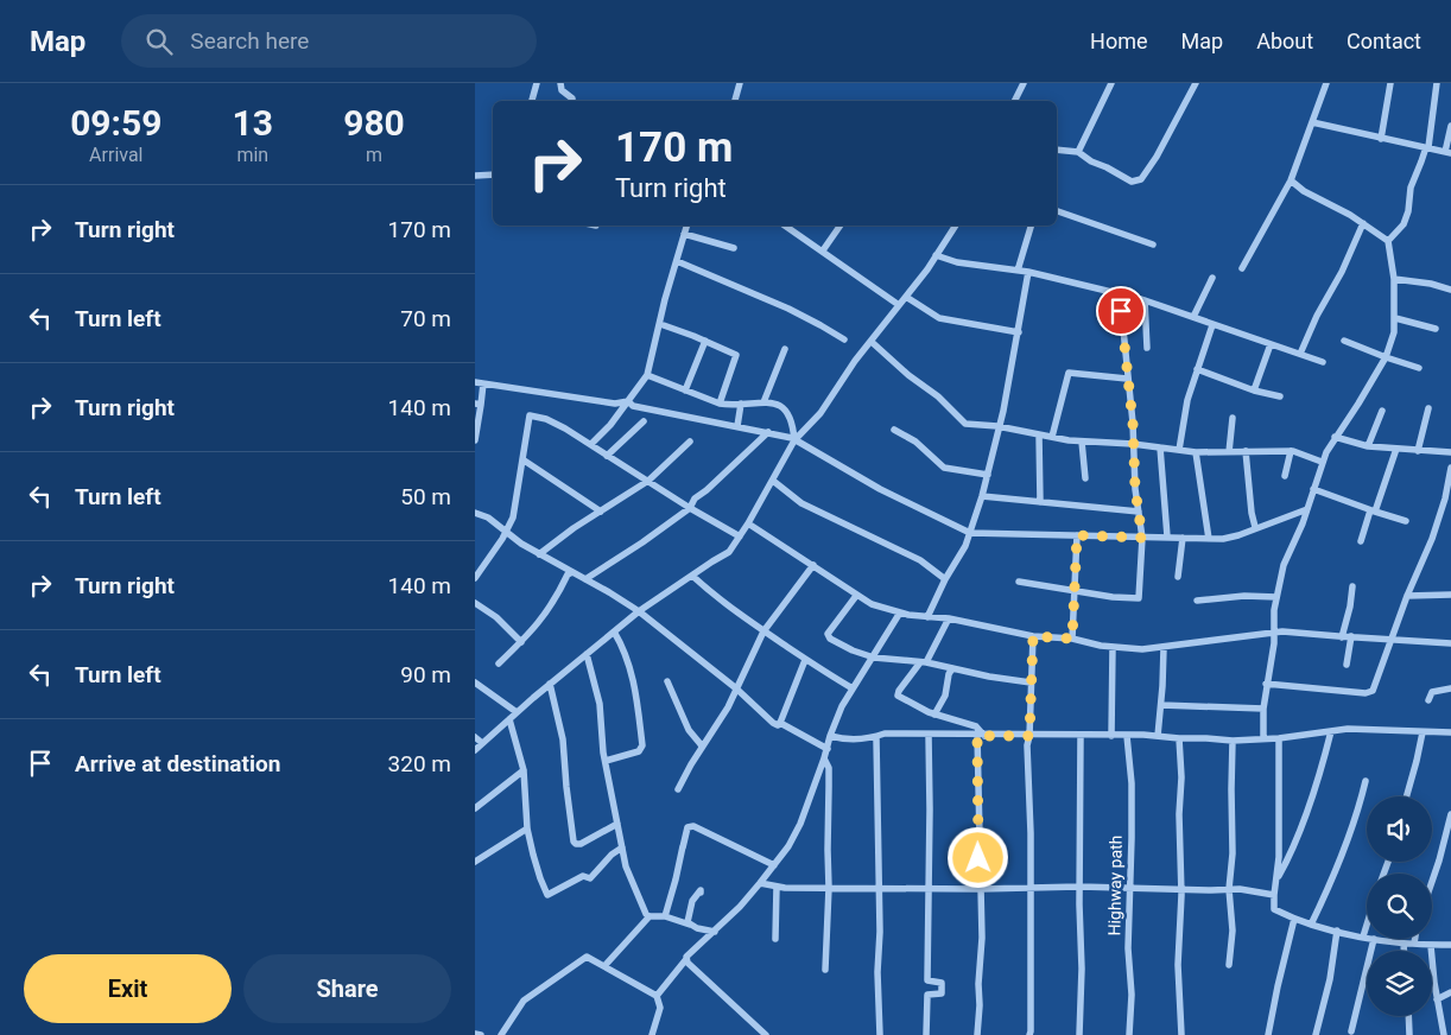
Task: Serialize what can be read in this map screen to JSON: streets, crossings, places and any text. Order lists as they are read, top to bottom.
{
  "streets": {
    "street": ["Highway path"]
  },
  "page": {
    "header": "Map",
    "search": "Search here",
    "nav": [
      "Home",
      "Map",
      "About",
      "Contact"
    ],
    "eta": [
      "09:59",
      "Arrival",
      "13",
      "min",
      "980",
      "m"
    ],
    "turn": ["170 m", "Turn right"],
    "list": [
      {
        "name": "Turn right",
        "value": "170 m"
      },
      {
        "name": "Turn left",
        "value": "70 m"
      },
      {
        "name": "Turn right",
        "value": "140 m"
      },
      {
        "name": "Turn left",
        "value": "50 m"
      },
      {
        "name": "Turn right",
        "value": "140 m"
      },
      {
        "name": "Turn left",
        "value": "90 m"
      },
      {
        "name": "Arrive at destination",
        "value": "320 m"
      }
    ],
    "buttons": ["Exit", "Share"]
  }
}
